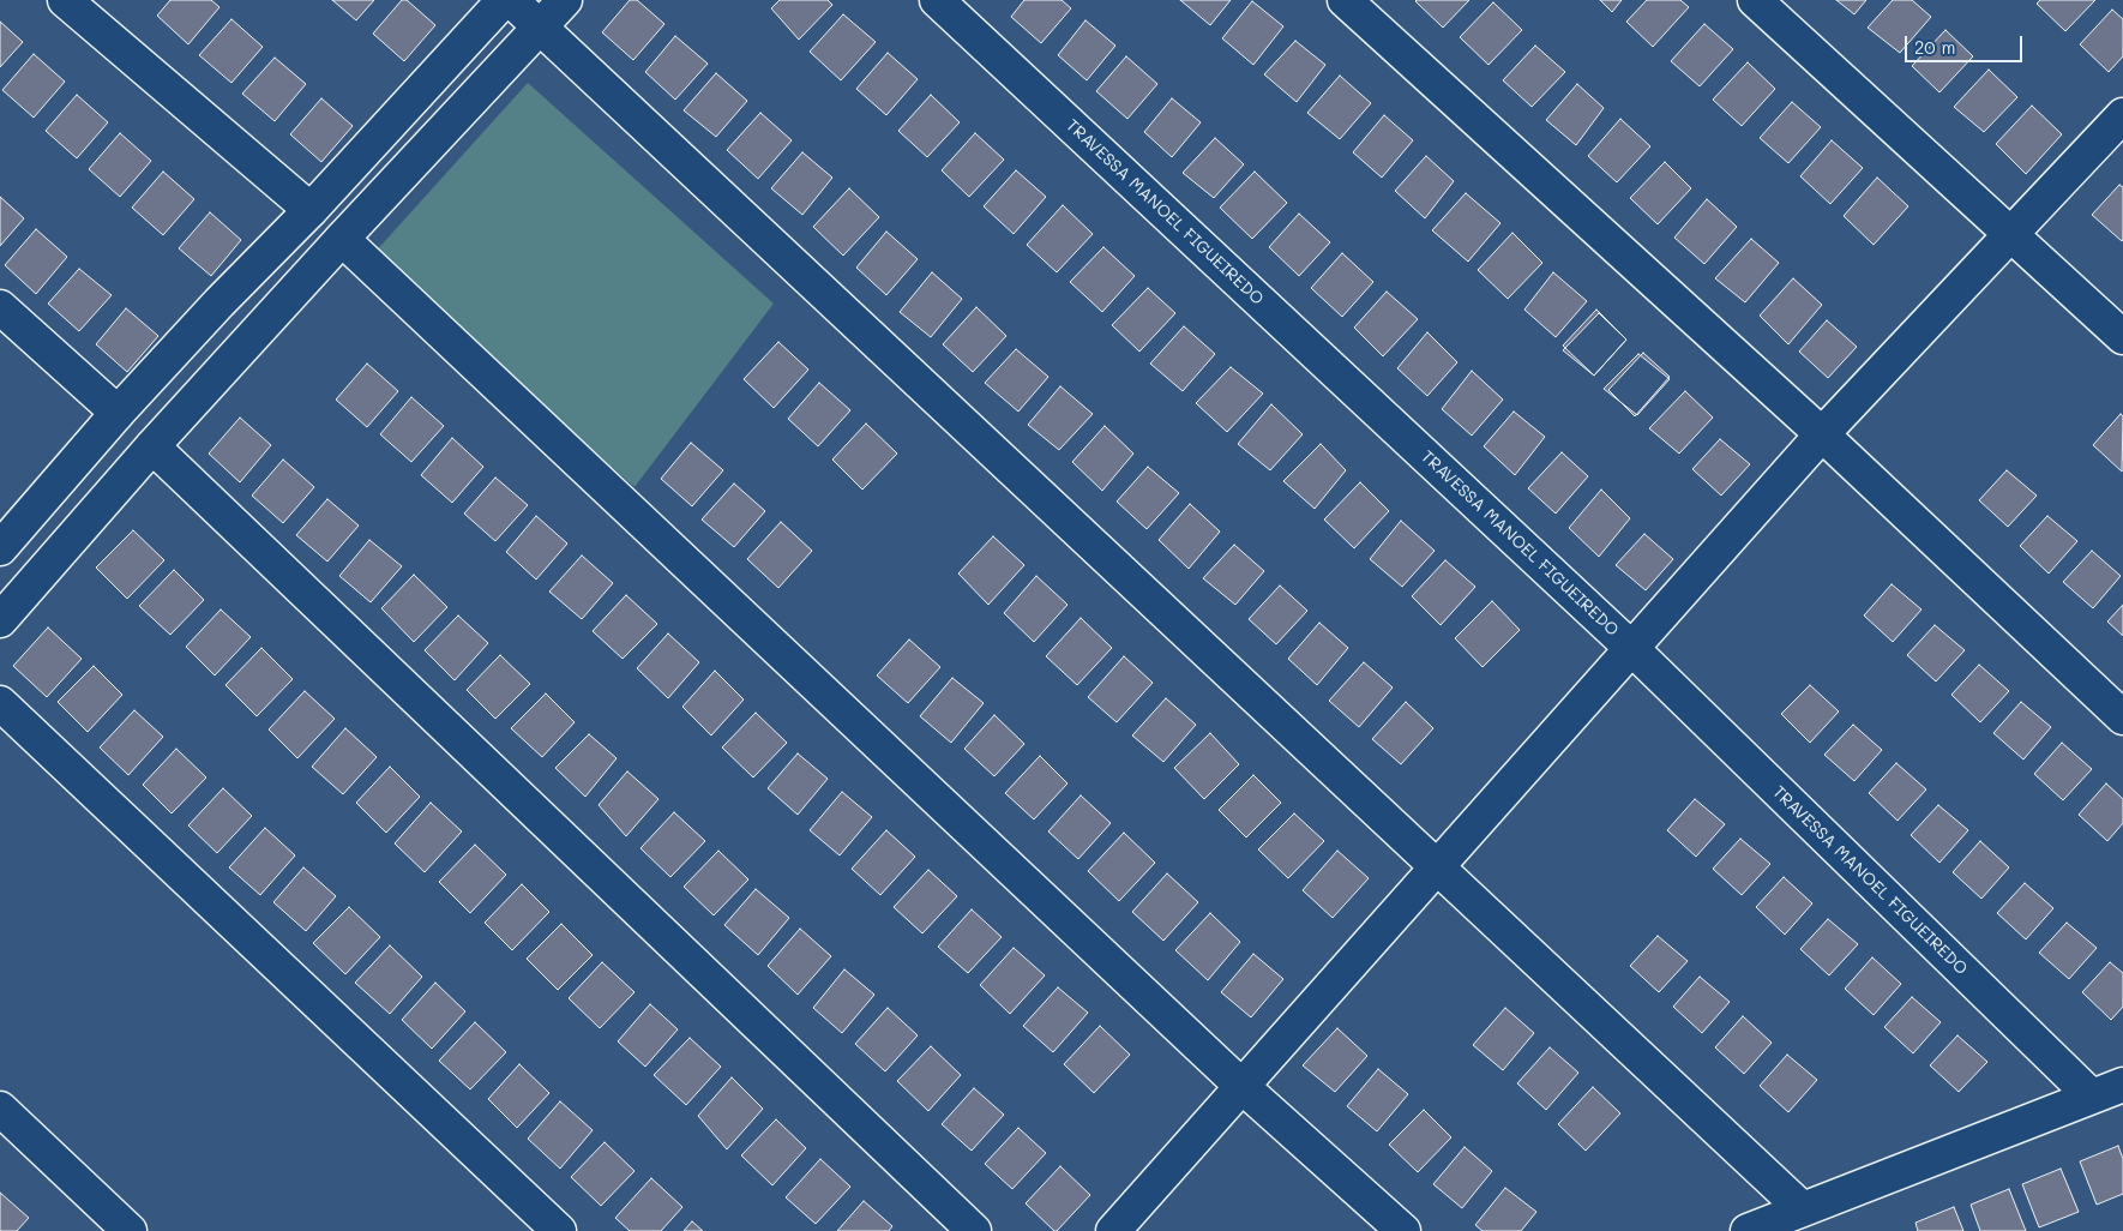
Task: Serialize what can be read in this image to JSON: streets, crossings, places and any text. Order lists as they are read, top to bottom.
{
  "streets": {
    "street": ["TRAVESSA MANOEL FIGUEIREDO"]
  },
  "scale_bar": "20 m"
}
